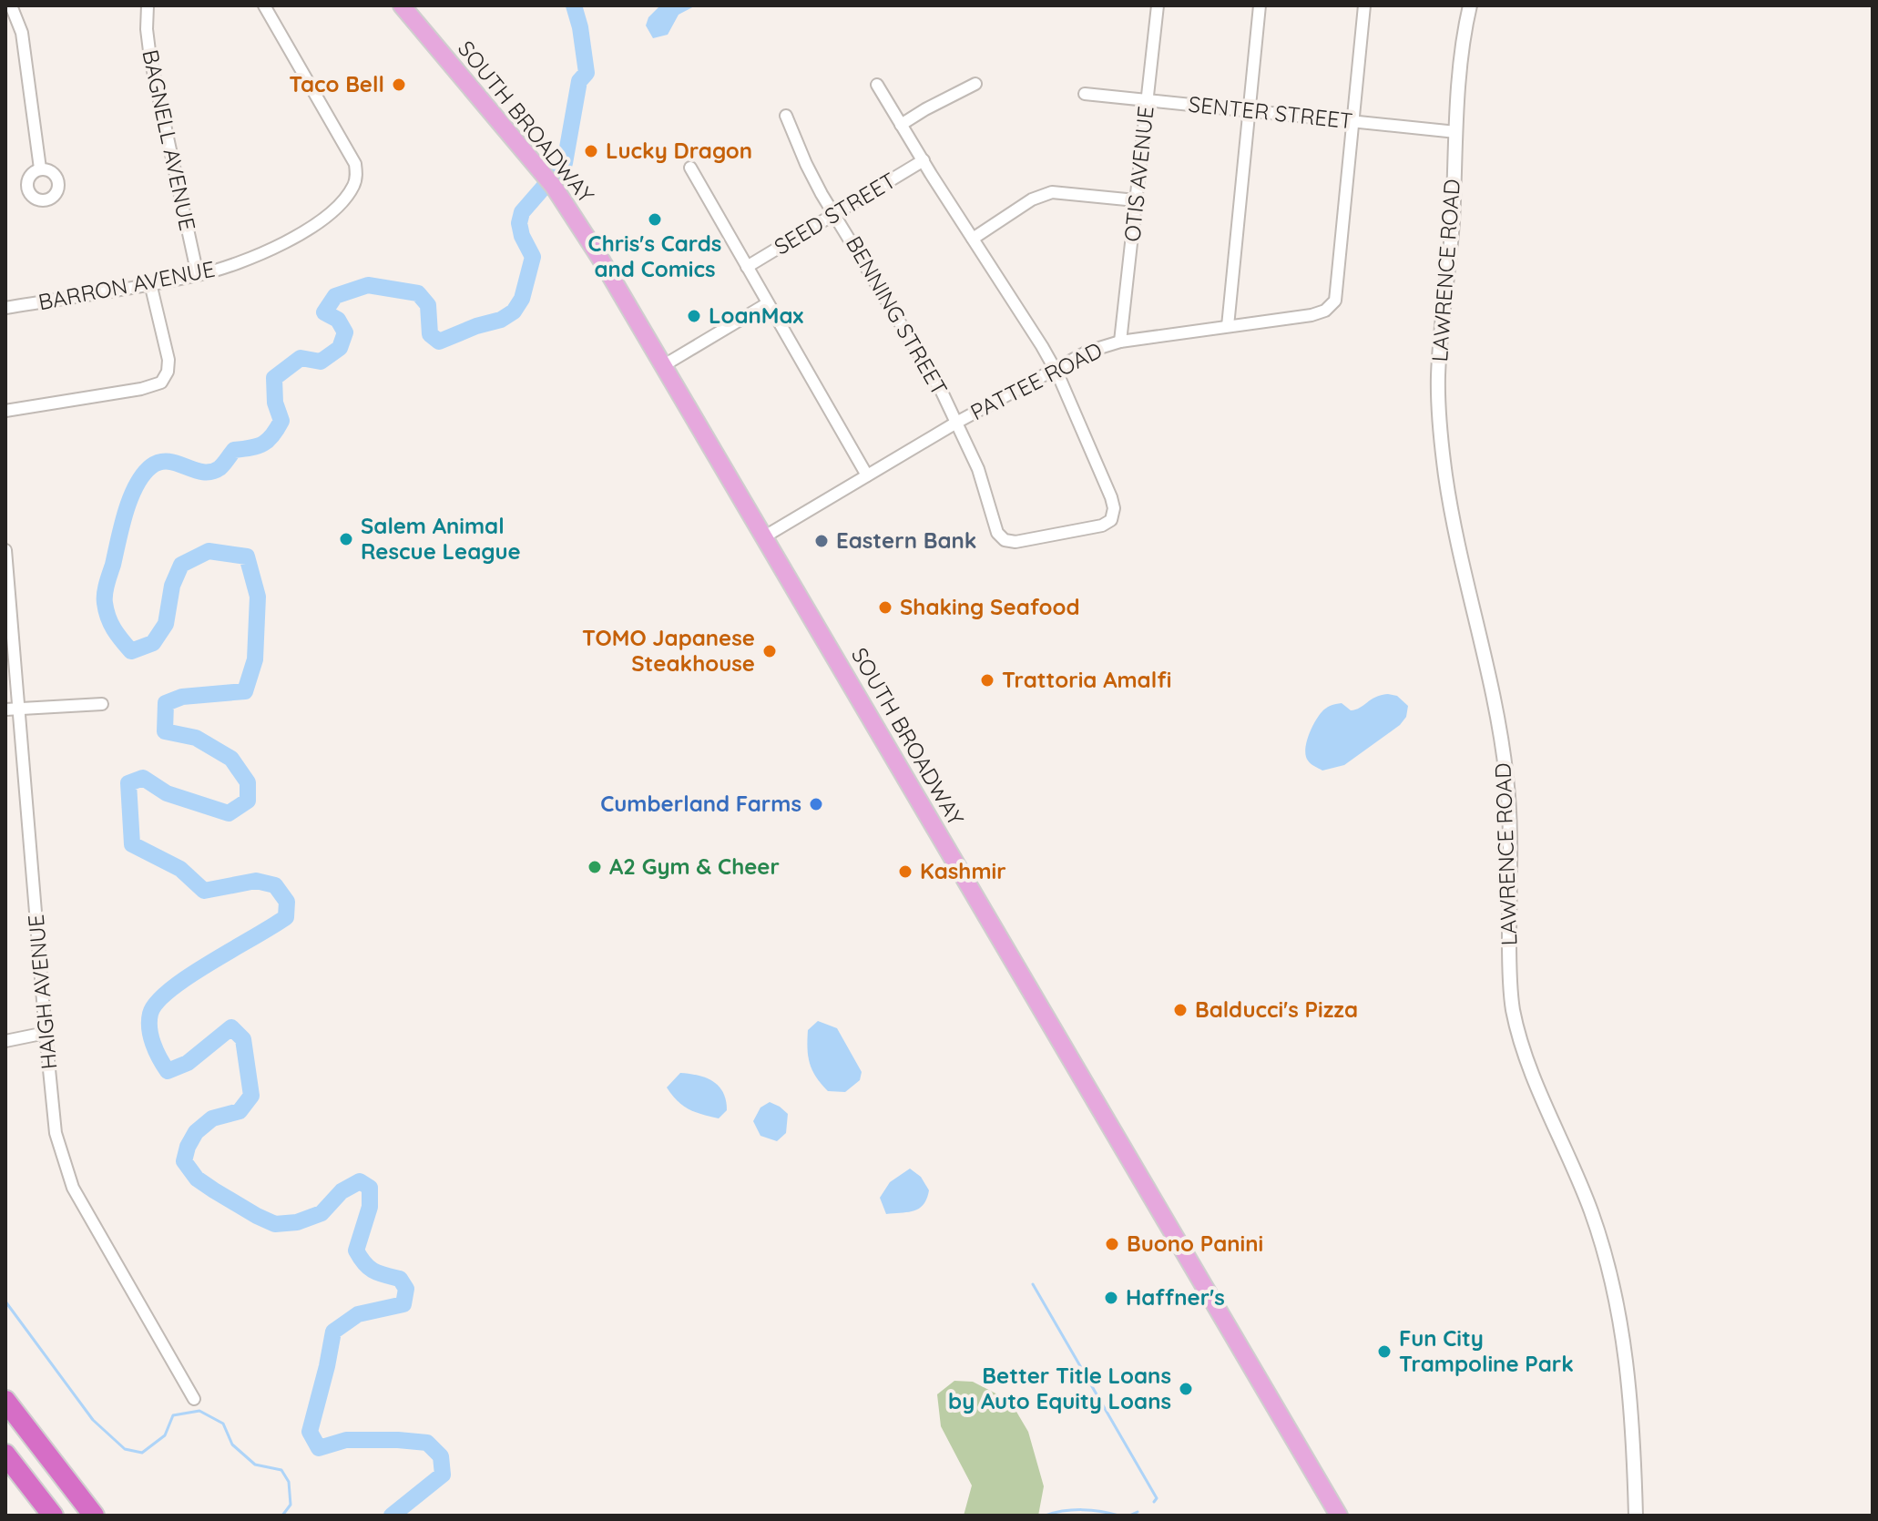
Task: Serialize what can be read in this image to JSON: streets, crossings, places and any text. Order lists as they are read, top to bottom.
{
  "streets": {
    "main road": ["SOUTH BROADWAY"],
    "street": [
      "SENTER STREET",
      "BAGNELL AVENUE",
      "OTIS AVENUE",
      "SEED STREET",
      "LAWRENCE ROAD",
      "BARRON AVENUE",
      "BENNING STREET",
      "PATTEE ROAD",
      "HAIGH AVENUE"
    ]
  },
  "crossings": [
    ["SENTER STREET", "OTIS AVENUE"],
    ["SENTER STREET", "LAWRENCE ROAD"],
    ["SENTER STREET", "PATTEE ROAD"],
    ["SOUTH BROADWAY", "PATTEE ROAD"],
    ["BAGNELL AVENUE", "BARRON AVENUE"],
    ["OTIS AVENUE", "PATTEE ROAD"],
    ["SEED STREET", "BENNING STREET"],
    ["BENNING STREET", "PATTEE ROAD"]
  ],
  "places": [
    "Taco Bell",
    "Lucky Dragon",
    "Chris's Cards and Comics",
    "LoanMax",
    "Salem Animal Rescue League",
    "Eastern Bank",
    "Shaking Seafood",
    "TOMO Japanese Steakhouse",
    "Trattoria Amalfi",
    "Cumberland Farms",
    "A2 Gym & Cheer",
    "Kashmir",
    "Balducci's Pizza",
    "Buono Panini",
    "Haffner's",
    "Fun City Trampoline Park",
    "Better Title Loans by Auto Equity Loans"
  ]
}
